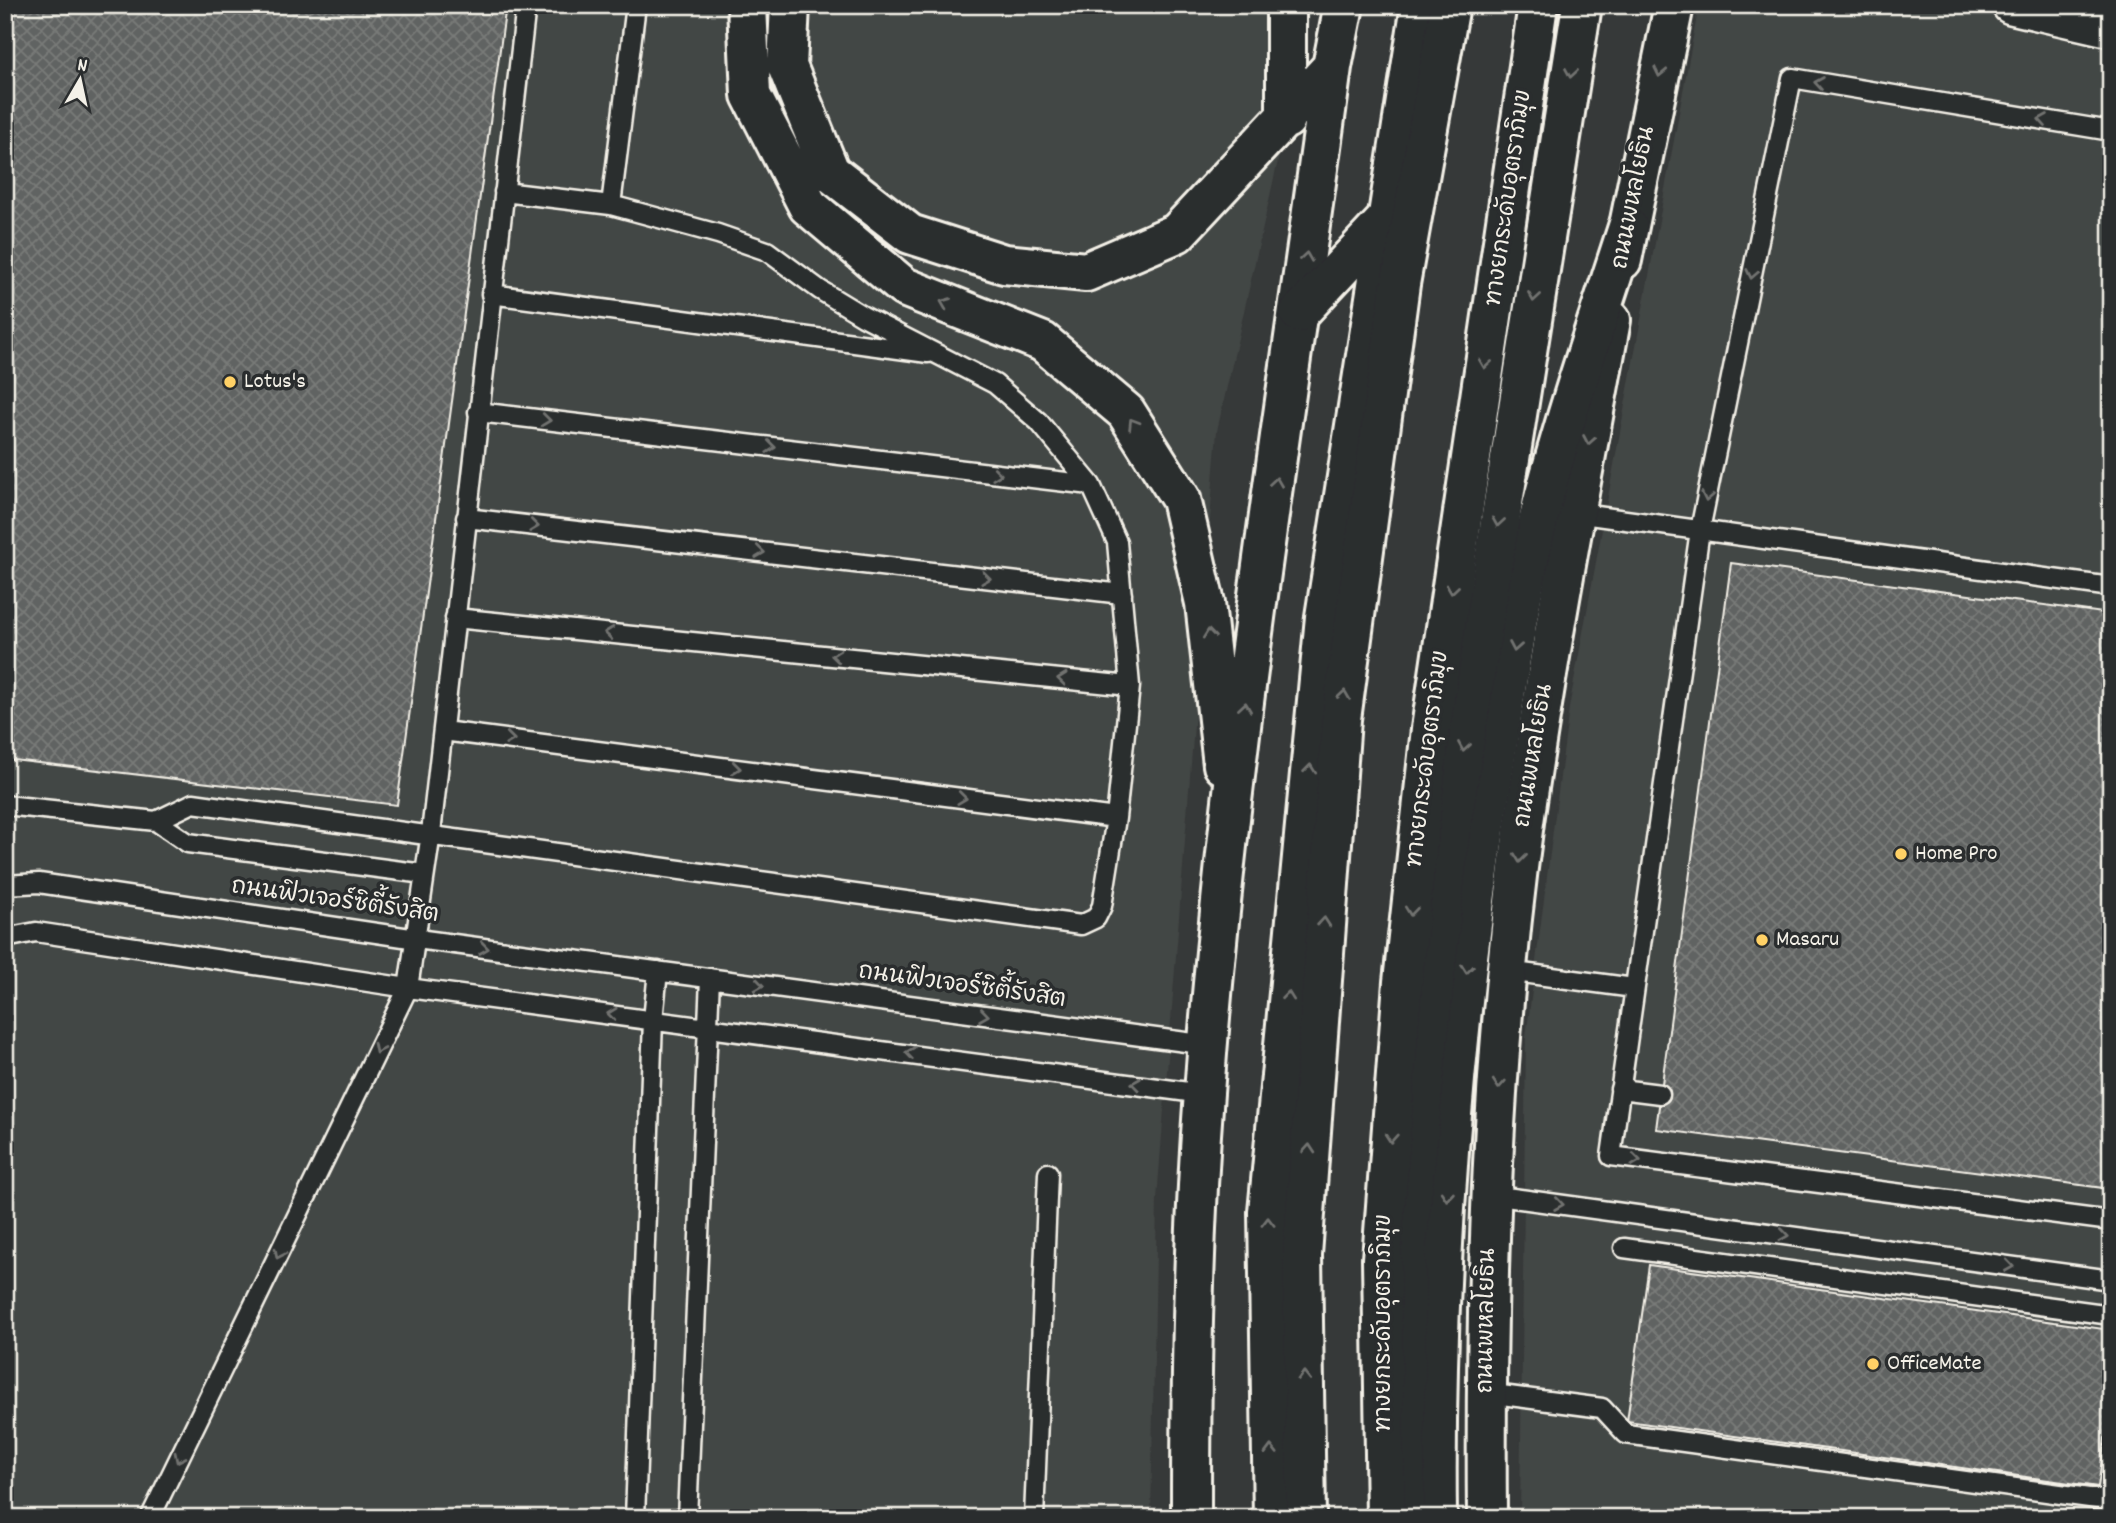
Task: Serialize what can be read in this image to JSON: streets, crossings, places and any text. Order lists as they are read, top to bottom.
{
  "streets": {
    "main road": ["ทางยกระดับอุตราภิมุข", "ถนนพหลโยธิน"],
    "lane": ["ถนนฟิวเจอร์ซิตี้รังสิต"]
  },
  "places": [
    "Lotus's",
    "Home Pro",
    "Masaru",
    "OfficeMate"
  ],
  "north": "top"
}
